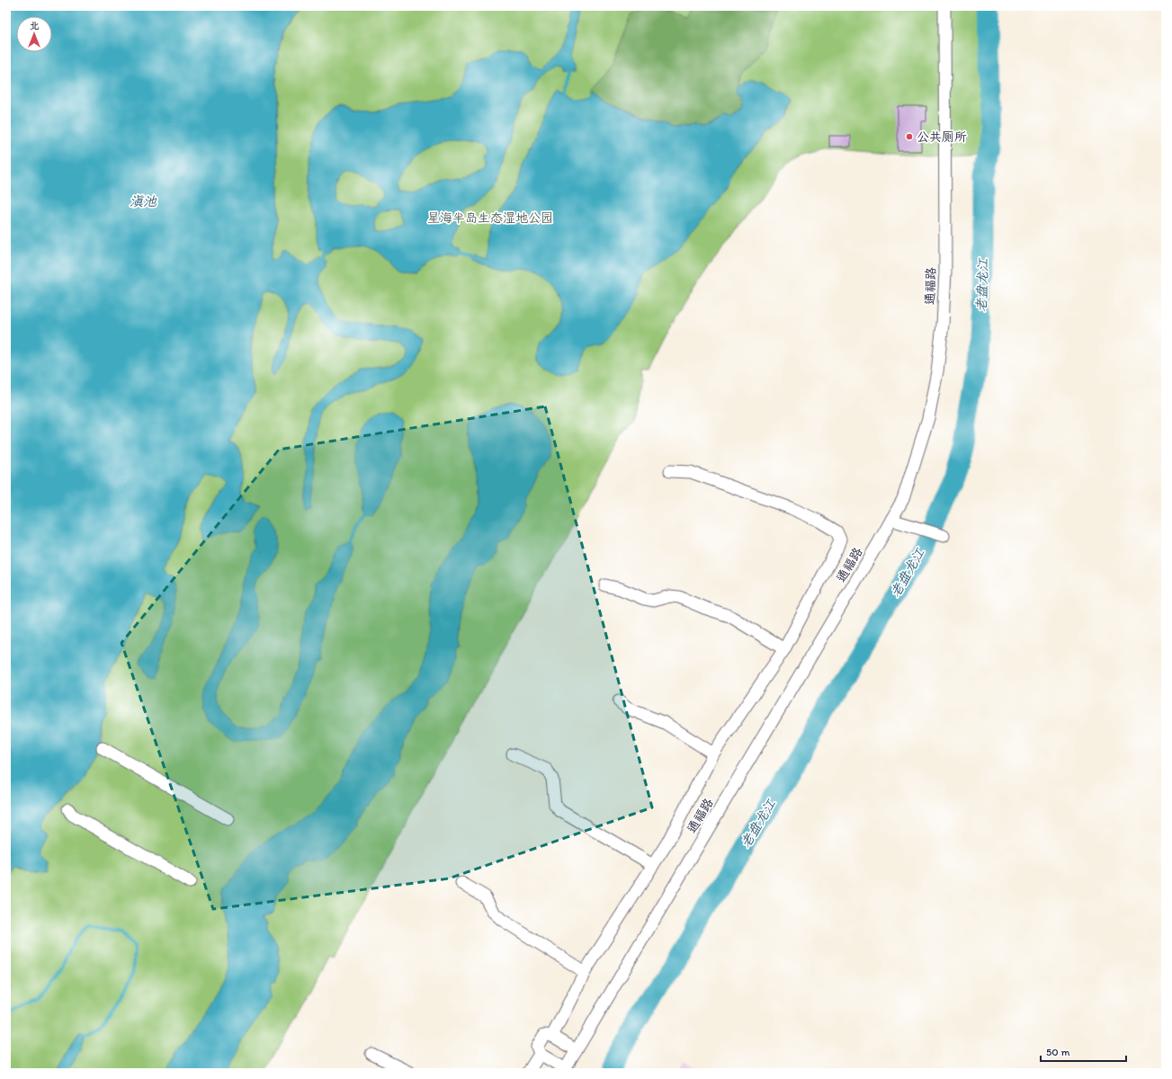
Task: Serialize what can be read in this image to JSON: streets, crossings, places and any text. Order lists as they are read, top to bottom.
{
  "streets": {
    "street": ["通福路"]
  },
  "water": ["滇池", "老盘龙江"],
  "parks": ["星海半岛生态湿地公园"],
  "places": ["公共厕所"],
  "scale_bar": "50 m",
  "north": "top"
}
